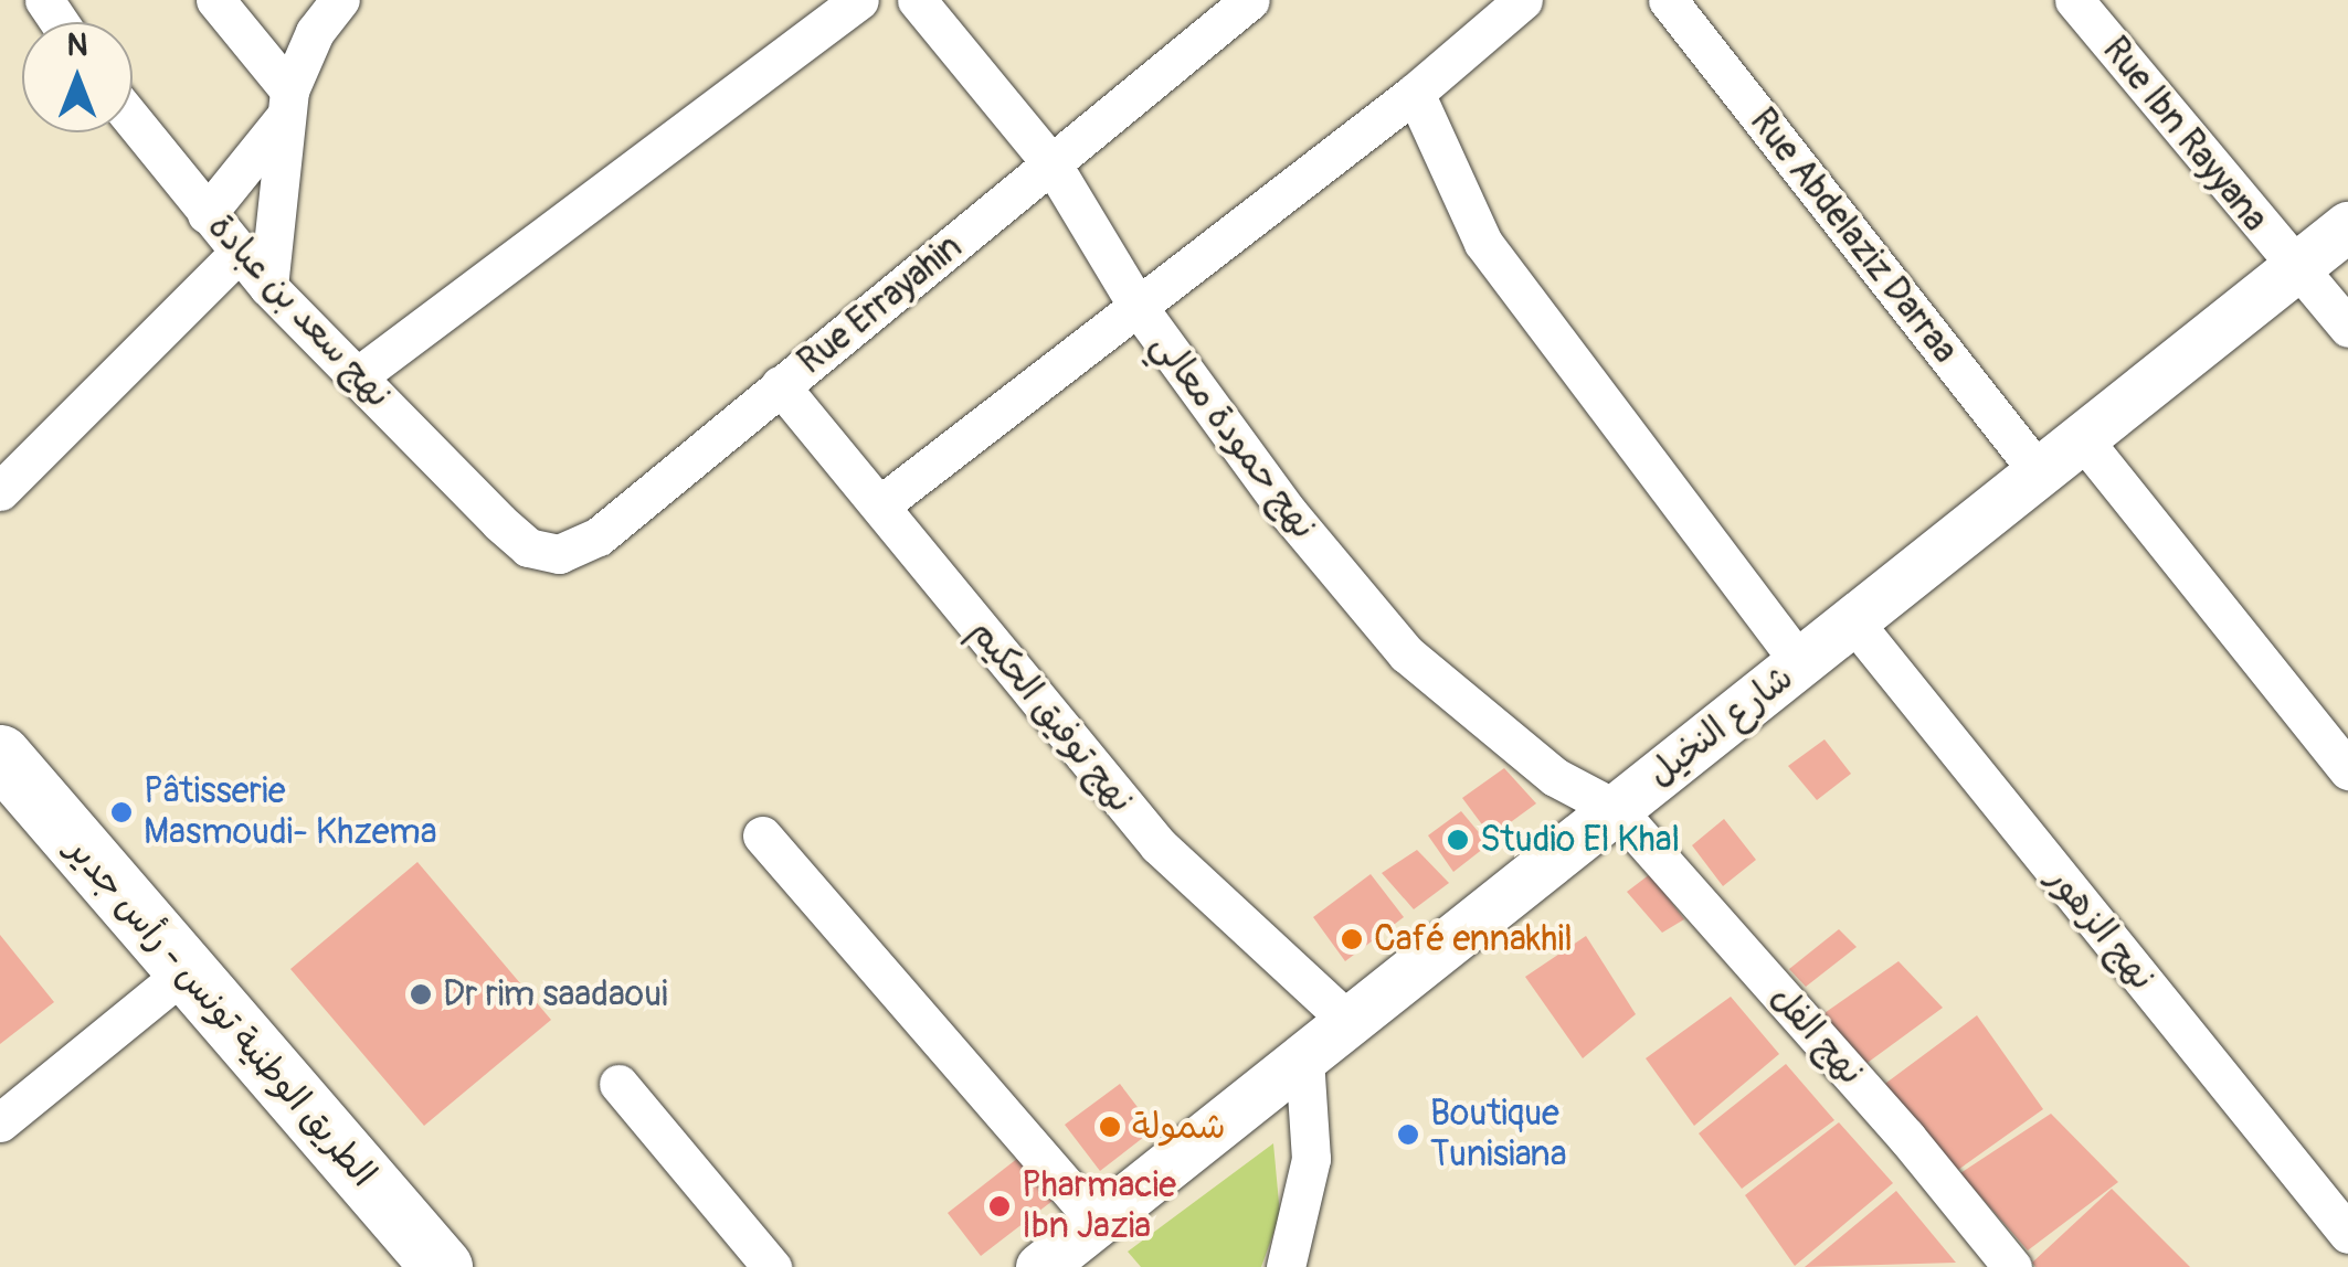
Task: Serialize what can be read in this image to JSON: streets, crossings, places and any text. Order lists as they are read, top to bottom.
{
  "streets": {
    "main road": ["الطريق الوطنية تونس - رأس جدير"],
    "street": [
      "Rue Ibn Rayyana",
      "Rue Abdelaziz Darraa",
      "Rue Errayahin",
      "نهج سعد بن عبادة",
      "نهج حمودة معالي",
      "نهج توفيق الحكيم",
      "شارع النخيل",
      "نهج الزهور",
      "نهج الفل"
    ]
  },
  "crossings": [
    ["Rue Ibn Rayyana", "شارع النخيل"],
    ["Rue Abdelaziz Darraa", "شارع النخيل"],
    ["Rue Errayahin", "نهج سعد بن عبادة"],
    ["Rue Errayahin", "نهج حمودة معالي"],
    ["Rue Errayahin", "نهج توفيق الحكيم"],
    ["نهج حمودة معالي", "شارع النخيل"],
    ["نهج حمودة معالي", "نهج الفل"],
    ["نهج توفيق الحكيم", "شارع النخيل"],
    ["شارع النخيل", "نهج الزهور"],
    ["شارع النخيل", "نهج الفل"]
  ],
  "places": [
    "Pâtisserie Masmoudi- Khzema",
    "Studio El Khal",
    "Café ennakhil",
    "Dr rim saadaoui",
    "شمولة",
    "Boutique Tunisiana",
    "Pharmacie Ibn Jazia"
  ],
  "north": "top"
}
